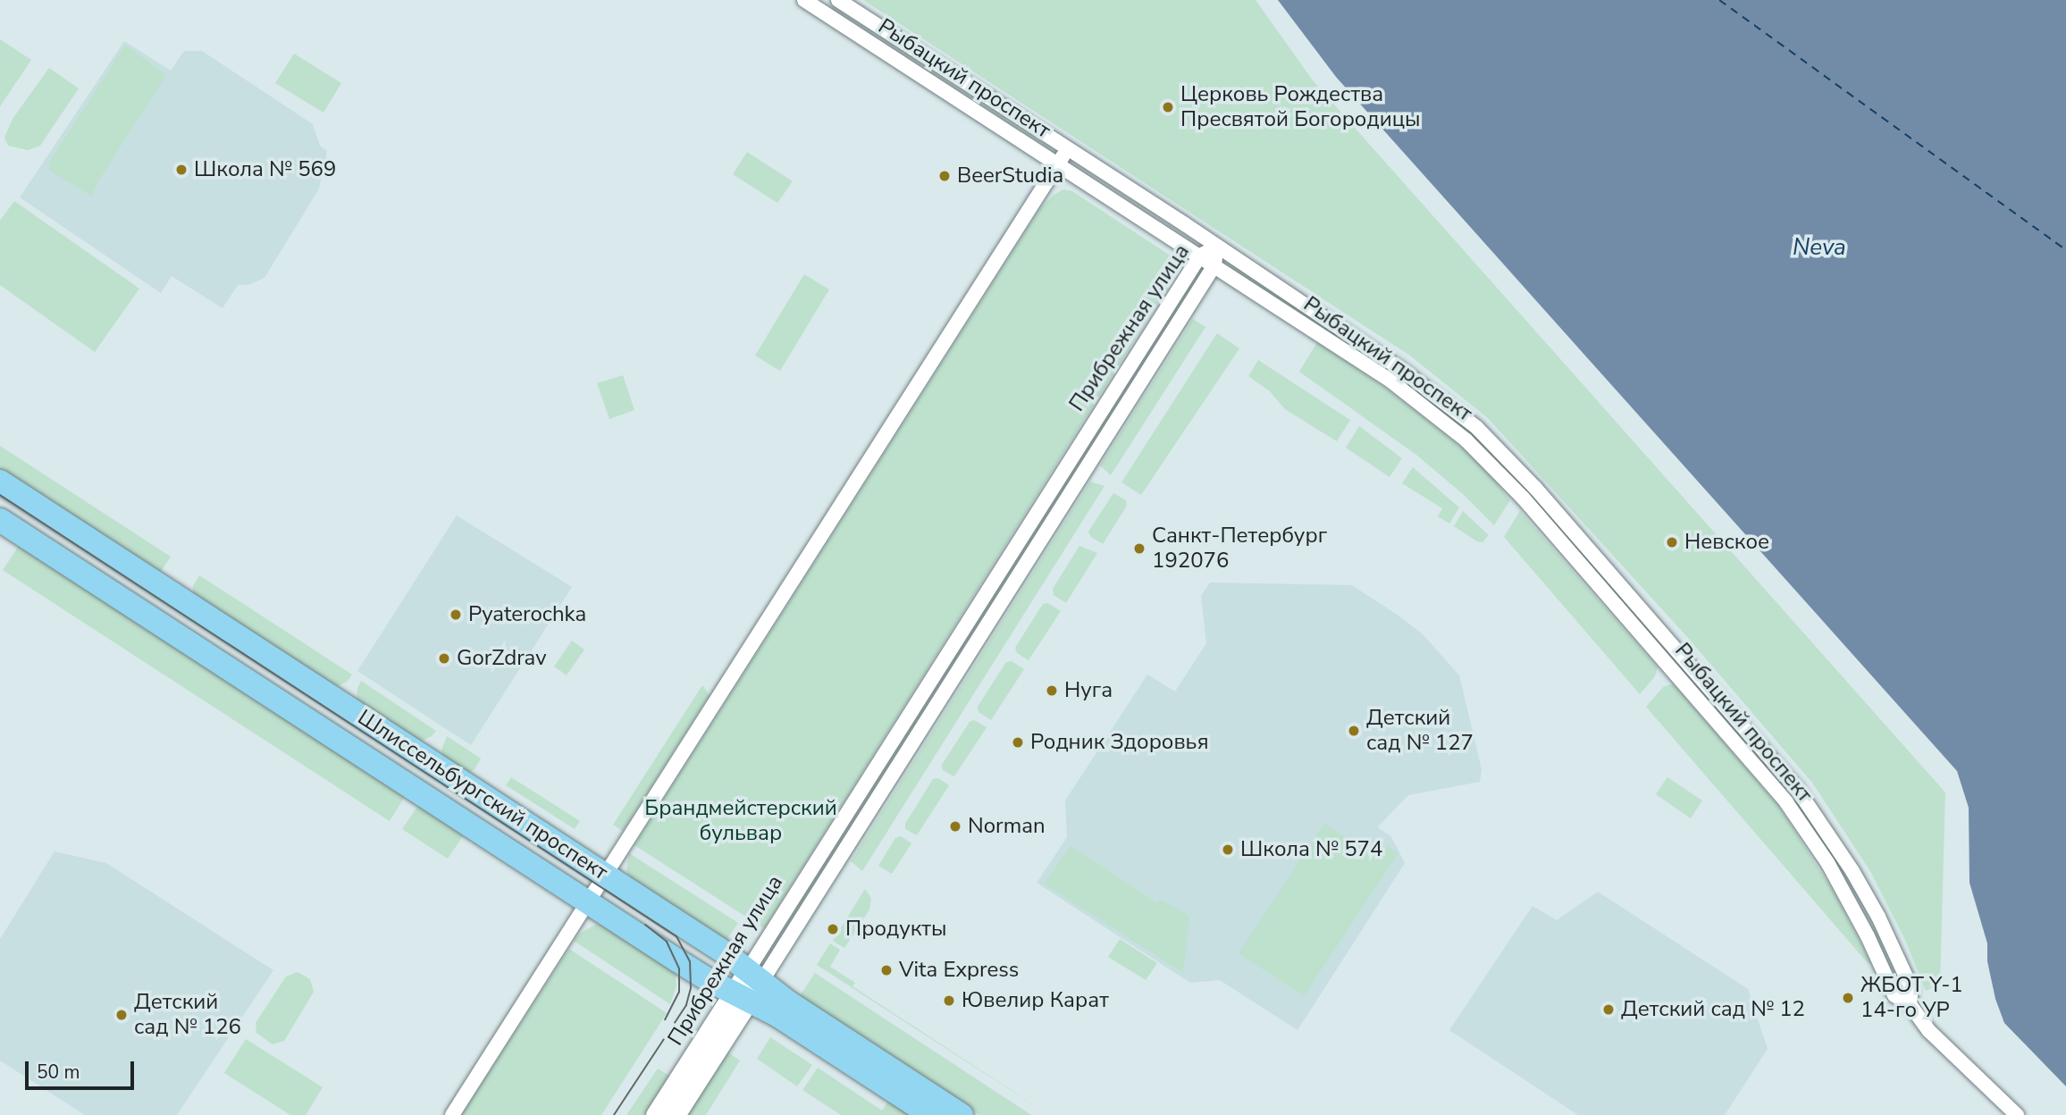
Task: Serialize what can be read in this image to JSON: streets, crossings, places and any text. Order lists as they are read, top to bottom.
{
  "streets": {
    "main road": ["Шлиссельбургский проспект"],
    "street": ["Рыбацкий проспект", "Прибрежная улица"]
  },
  "crossings": [
    ["Рыбацкий проспект", "Прибрежная улица"],
    ["Прибрежная улица", "Шлиссельбургский проспект"]
  ],
  "water": ["Neva"],
  "parks": ["Брандмейстерский бульвар"],
  "places": [
    "Церковь Рождества Пресвятой Богородицы",
    "Школа № 569",
    "BeerStudia",
    "Невское",
    "Санкт-Петербург 192076",
    "Pyaterochka",
    "GorZdrav",
    "Нуга",
    "Детский сад № 127",
    "Родник Здоровья",
    "Norman",
    "Школа № 574",
    "Продукты",
    "Vita Express",
    "ЖБОТ Y-1 14-го УР",
    "Ювелир Карат",
    "Детский сад № 12",
    "Детский сад № 126"
  ],
  "scale_bar": "50 m"
}
